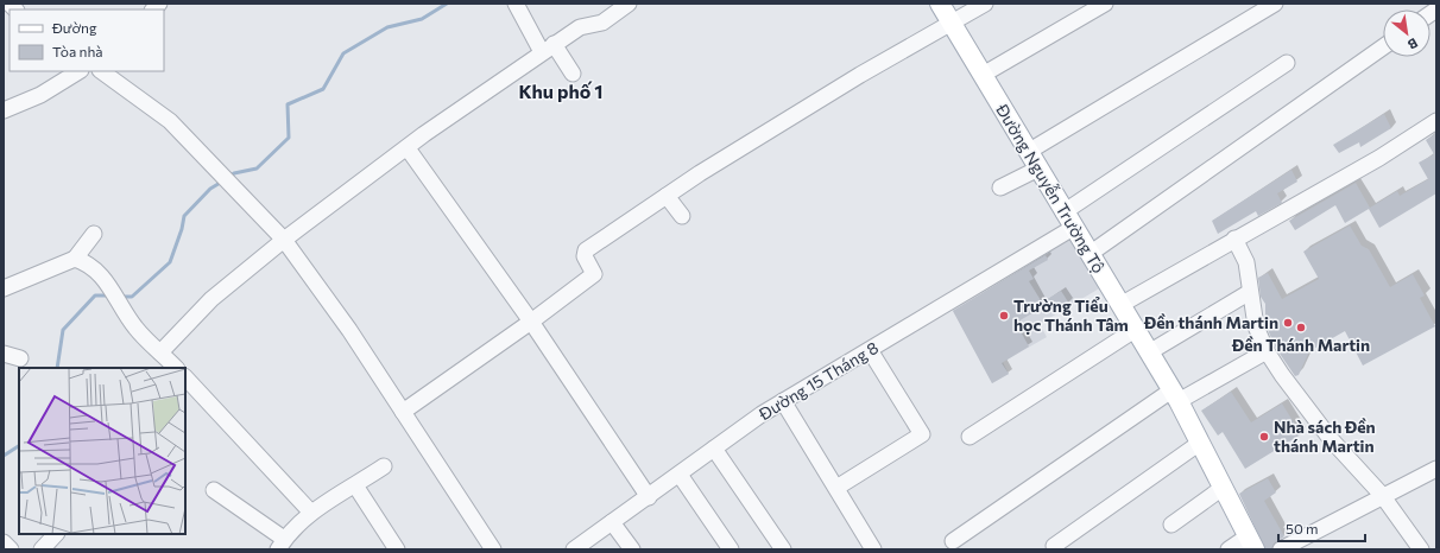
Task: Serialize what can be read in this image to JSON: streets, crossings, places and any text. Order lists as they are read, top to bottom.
{
  "streets": {
    "main road": ["Đường Nguyễn Trường Tộ"],
    "street": ["Đường 15 Tháng 8"]
  },
  "crossings": [
    ["Đường Nguyễn Trường Tộ", "Đường 15 Tháng 8"]
  ],
  "districts": ["Khu phố 1"],
  "places": [
    "Trường Tiểu học Thánh Tâm",
    "Đền thánh Martin",
    "Đền Thánh Martin",
    "Nhà sách Đền thánh Martin"
  ],
  "legend": ["Đường", "Tòa nhà"],
  "scale_bar": "50 m",
  "north": "bottom right"
}
